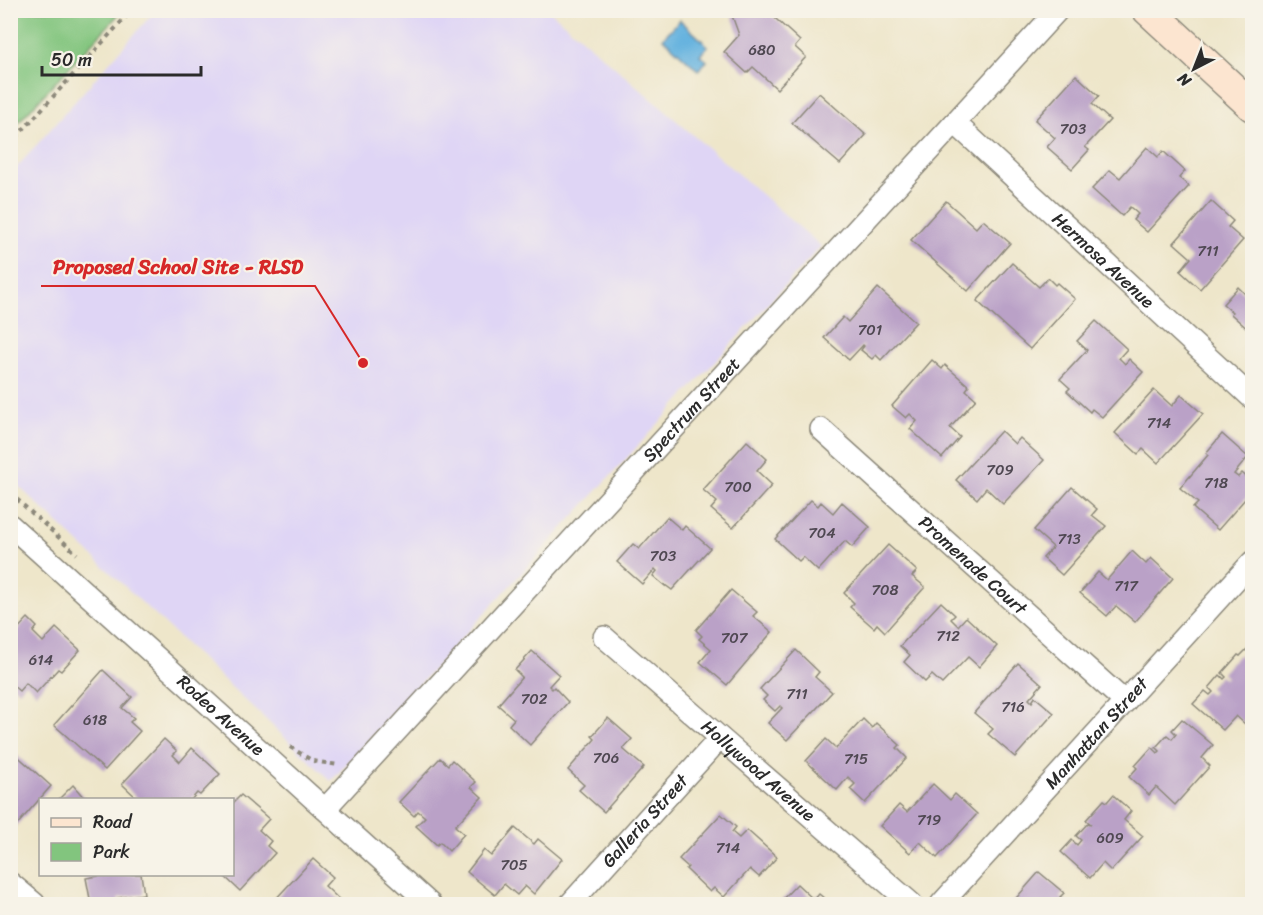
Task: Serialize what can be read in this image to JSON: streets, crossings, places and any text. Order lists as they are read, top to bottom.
{
  "streets": {
    "street": [
      "Hermosa Avenue",
      "Spectrum Street",
      "Promenade Court",
      "Rodeo Avenue",
      "Manhattan Street",
      "Hollywood Avenue",
      "Galleria Street"
    ]
  },
  "crossings": [
    ["Hermosa Avenue", "Spectrum Street"],
    ["Spectrum Street", "Rodeo Avenue"],
    ["Promenade Court", "Manhattan Street"],
    ["Hollywood Avenue", "Galleria Street"]
  ],
  "places": ["Proposed School Site - RLSD"],
  "house_numbers": [
    "680",
    "703",
    "711",
    "701",
    "714",
    "709",
    "718",
    "700",
    "704",
    "713",
    "703",
    "717",
    "708",
    "712",
    "707",
    "614",
    "711",
    "702",
    "716",
    "618",
    "706",
    "715",
    "719",
    "609",
    "714",
    "705"
  ],
  "legend": ["Road", "Park"],
  "scale_bar": "50 m",
  "north": "bottom left"
}
